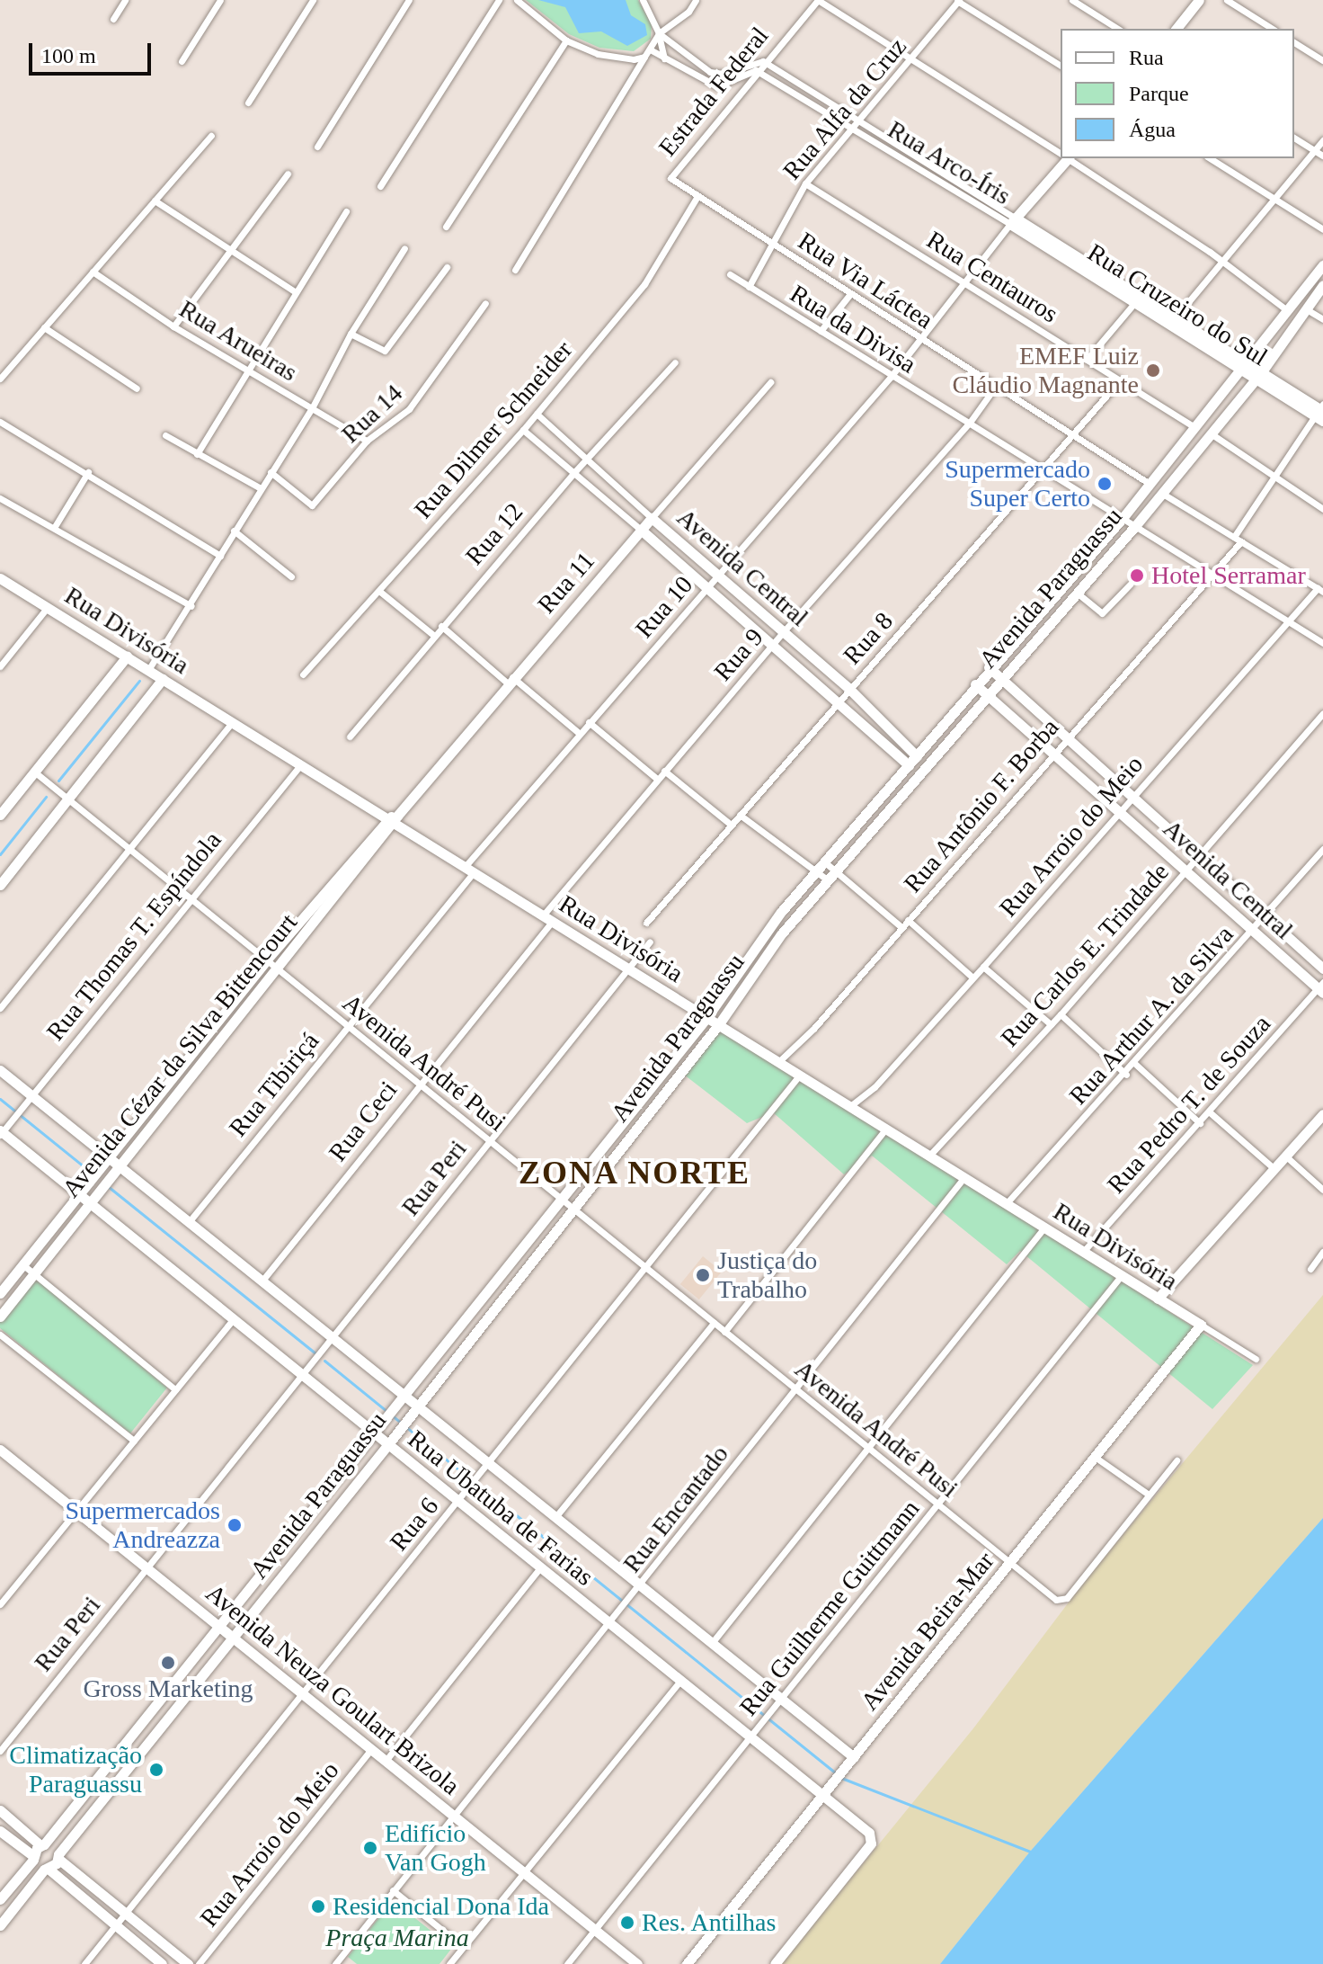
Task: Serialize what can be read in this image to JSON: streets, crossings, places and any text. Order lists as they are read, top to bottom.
{
  "streets": {
    "street": [
      "Estrada Federal",
      "Rua Alfa da Cruz",
      "Rua Arco-Íris",
      "Rua Centauros",
      "Rua Via Láctea",
      "Rua Cruzeiro do Sul",
      "Rua da Divisa",
      "Rua Arueiras",
      "Rua 14",
      "Rua Dilmer Schneider",
      "Rua 12",
      "Avenida Central",
      "Rua 11",
      "Avenida Paraguassu",
      "Rua 10",
      "Rua Divisória",
      "Rua 8",
      "Rua 9",
      "Rua Antônio F. Borba",
      "Rua Arroio do Meio",
      "Rua Thomas T. Espíndola",
      "Rua Carlos E. Trindade",
      "Rua Arthur A. da Silva",
      "Avenida Cézar da Silva Bittencourt",
      "Avenida André Pusi",
      "Rua Tibiriçá",
      "Rua Pedro T. de Souza",
      "Rua Ceci",
      "Rua Peri",
      "Rua Ubatuba de Farias",
      "Rua Encantado",
      "Rua 6",
      "Rua Guilherme Guittmann",
      "Avenida Beira-Mar",
      "Avenida Neuza Goulart Brizola"
    ]
  },
  "crossings": [
    ["Estrada Federal", "Rua Arco-Íris"],
    ["Estrada Federal", "Rua Via Láctea"],
    ["Rua Alfa da Cruz", "Rua Arco-Íris"],
    ["Rua Alfa da Cruz", "Rua Centauros"],
    ["Rua Alfa da Cruz", "Rua Via Láctea"],
    ["Rua Alfa da Cruz", "Rua da Divisa"],
    ["Rua Arco-Íris", "Rua Cruzeiro do Sul"],
    ["Rua Arco-Íris", "Rua 10"],
    ["Rua Centauros", "Avenida Paraguassu"],
    ["Rua Centauros", "Rua 10"],
    ["Rua Centauros", "Rua 8"],
    ["Rua Via Láctea", "Rua Dilmer Schneider"],
    ["Rua Via Láctea", "Avenida Paraguassu"],
    ["Rua Via Láctea", "Rua 10"],
    ["Rua Via Láctea", "Rua 8"],
    ["Rua Via Láctea", "Rua 9"],
    ["Rua Cruzeiro do Sul", "Avenida Paraguassu"],
    ["Rua Cruzeiro do Sul", "Rua 10"],
    ["Rua Cruzeiro do Sul", "Rua Antônio F. Borba"],
    ["Rua da Divisa", "Avenida Paraguassu"],
    ["Rua da Divisa", "Rua 10"],
    ["Rua da Divisa", "Rua 8"],
    ["Rua da Divisa", "Rua 9"],
    ["Rua da Divisa", "Rua Antônio F. Borba"],
    ["Rua da Divisa", "Rua Arroio do Meio"],
    ["Rua Arueiras", "Rua 14"],
    ["Rua Dilmer Schneider", "Avenida Central"],
    ["Rua 12", "Avenida Central"],
    ["Avenida Central", "Rua 11"],
    ["Avenida Central", "Avenida Paraguassu"],
    ["Avenida Central", "Rua 10"],
    ["Avenida Central", "Rua 8"],
    ["Avenida Central", "Rua 9"],
    ["Avenida Central", "Rua Antônio F. Borba"],
    ["Avenida Central", "Rua Arroio do Meio"],
    ["Avenida Central", "Rua Carlos E. Trindade"],
    ["Avenida Central", "Rua Arthur A. da Silva"],
    ["Avenida Central", "Rua Pedro T. de Souza"],
    ["Rua 11", "Rua Divisória"],
    ["Rua 11", "Avenida Cézar da Silva Bittencourt"],
    ["Avenida Paraguassu", "Rua Divisória"],
    ["Avenida Paraguassu", "Avenida André Pusi"],
    ["Avenida Paraguassu", "Rua Ubatuba de Farias"],
    ["Avenida Paraguassu", "Avenida Neuza Goulart Brizola"],
    ["Rua 10", "Rua Divisória"],
    ["Rua 10", "Rua Tibiriçá"],
    ["Rua Divisória", "Rua 9"],
    ["Rua Divisória", "Rua Antônio F. Borba"],
    ["Rua Divisória", "Rua Arroio do Meio"],
    ["Rua Divisória", "Rua Thomas T. Espíndola"],
    ["Rua Divisória", "Rua Carlos E. Trindade"],
    ["Rua Divisória", "Rua Arthur A. da Silva"],
    ["Rua Divisória", "Avenida Cézar da Silva Bittencourt"],
    ["Rua Divisória", "Rua Tibiriçá"],
    ["Rua Divisória", "Rua Pedro T. de Souza"],
    ["Rua Divisória", "Rua Ceci"],
    ["Rua Divisória", "Rua Peri"],
    ["Rua Divisória", "Rua Encantado"],
    ["Rua Divisória", "Rua 6"],
    ["Rua Divisória", "Rua Guilherme Guittmann"],
    ["Rua Divisória", "Avenida Beira-Mar"],
    ["Rua 9", "Rua Ceci"],
    ["Rua Arroio do Meio", "Avenida Neuza Goulart Brizola"],
    ["Rua Thomas T. Espíndola", "Avenida André Pusi"],
    ["Rua Thomas T. Espíndola", "Rua Ubatuba de Farias"],
    ["Avenida Cézar da Silva Bittencourt", "Avenida André Pusi"],
    ["Avenida Cézar da Silva Bittencourt", "Rua Ubatuba de Farias"],
    ["Avenida André Pusi", "Rua Tibiriçá"],
    ["Avenida André Pusi", "Rua Ceci"],
    ["Avenida André Pusi", "Rua Peri"],
    ["Avenida André Pusi", "Rua Encantado"],
    ["Avenida André Pusi", "Rua 6"],
    ["Avenida André Pusi", "Rua Guilherme Guittmann"],
    ["Avenida André Pusi", "Avenida Beira-Mar"],
    ["Rua Tibiriçá", "Rua Ubatuba de Farias"],
    ["Rua Ceci", "Rua Ubatuba de Farias"],
    ["Rua Peri", "Rua Ubatuba de Farias"],
    ["Rua Peri", "Avenida Neuza Goulart Brizola"],
    ["Rua Ubatuba de Farias", "Rua Encantado"],
    ["Rua Ubatuba de Farias", "Rua 6"],
    ["Rua Ubatuba de Farias", "Rua Guilherme Guittmann"],
    ["Rua Ubatuba de Farias", "Avenida Beira-Mar"],
    ["Rua Encantado", "Avenida Neuza Goulart Brizola"],
    ["Rua 6", "Avenida Neuza Goulart Brizola"],
    ["Rua Guilherme Guittmann", "Avenida Neuza Goulart Brizola"]
  ],
  "districts": ["ZONA NORTE"],
  "parks": ["Praça Marina"],
  "places": [
    "EMEF Luiz Cláudio Magnante",
    "Supermercado Super Certo",
    "Hotel Serramar",
    "Justiça do Trabalho",
    "Supermercados Andreazza",
    "Gross Marketing",
    "Climatização Paraguassu",
    "Edifício Van Gogh",
    "Residencial Dona Ida",
    "Res. Antilhas"
  ],
  "legend": ["Rua", "Parque", "Água"],
  "scale_bar": "100 m"
}
